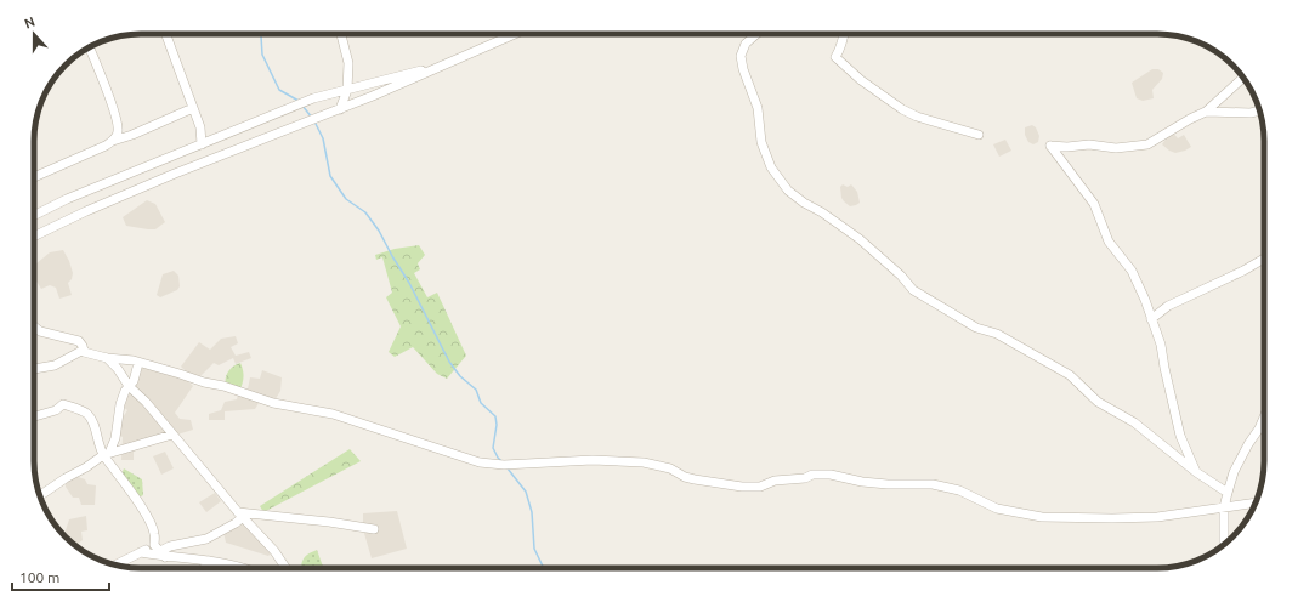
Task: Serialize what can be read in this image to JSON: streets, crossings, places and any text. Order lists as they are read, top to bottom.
{
  "scale_bar": "100 m",
  "north": "top"
}
